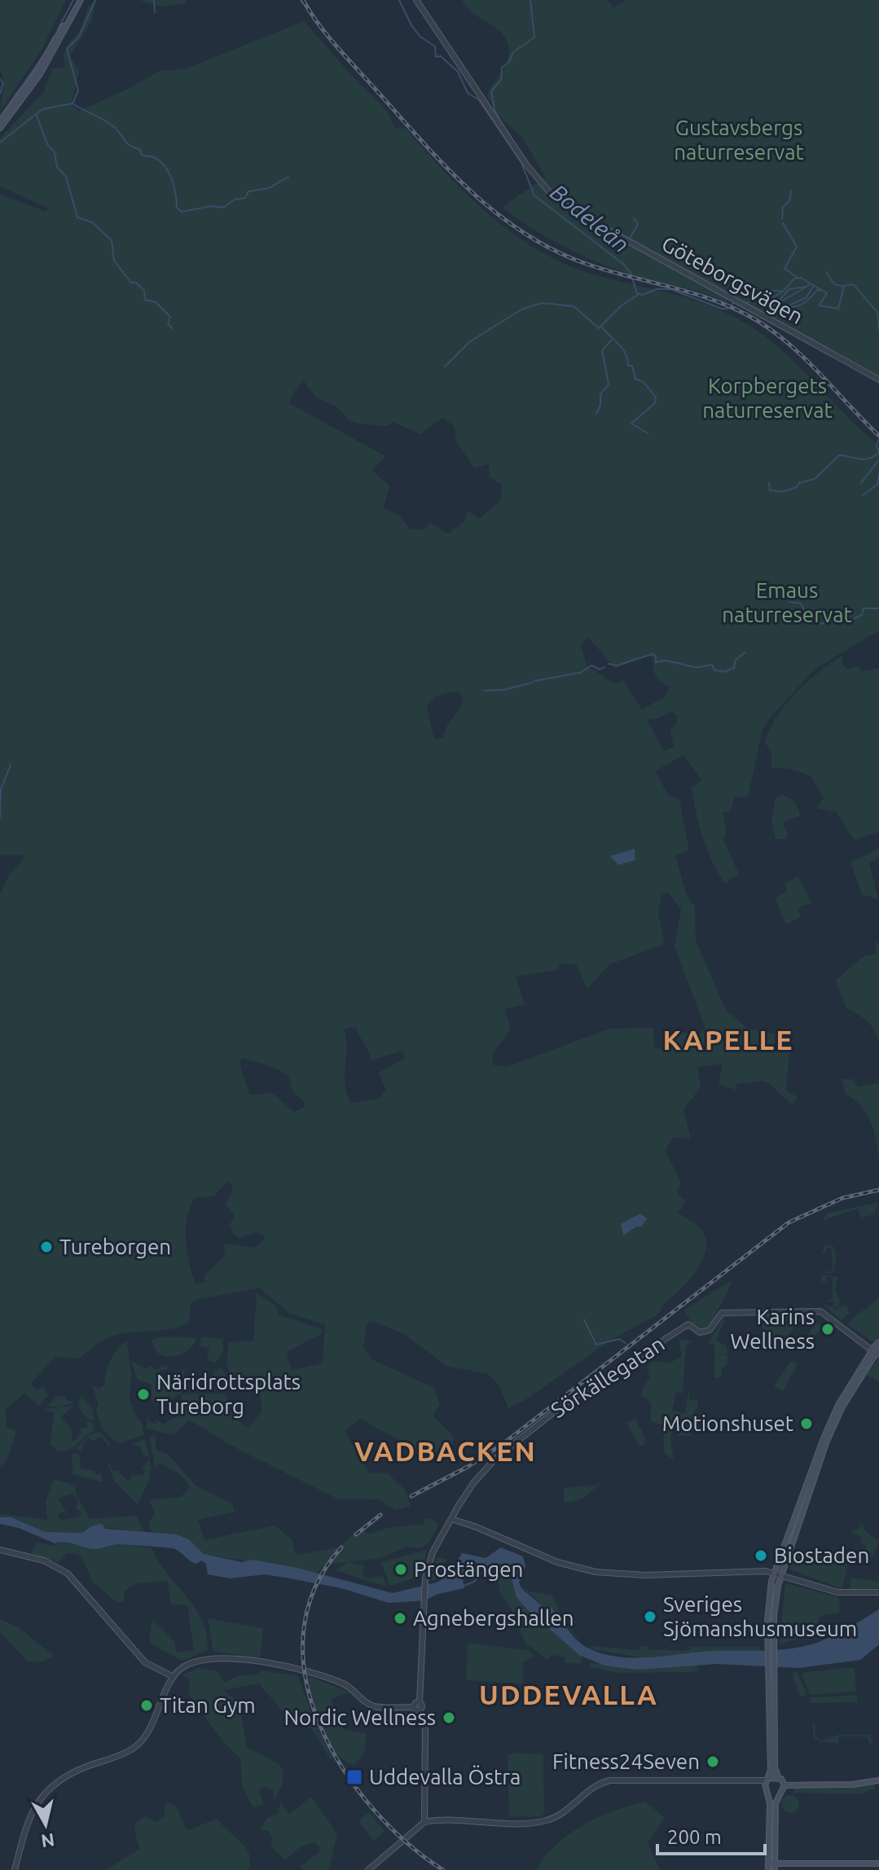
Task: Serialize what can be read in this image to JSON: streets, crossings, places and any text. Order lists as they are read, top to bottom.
{
  "streets": {
    "street": ["Göteborgsvägen", "Sörkällegatan"]
  },
  "districts": ["KAPELLE", "VADBACKEN", "UDDEVALLA"],
  "water": ["Bodeleån"],
  "parks": ["Gustavsbergs naturreservat", "Korpbergets naturreservat", "Emaus naturreservat"],
  "places": {
    "other": [
      "Tureborgen",
      "Karins Wellness",
      "Näridrottsplats Tureborg",
      "Motionshuset",
      "Biostaden",
      "Prostängen",
      "Sveriges Sjömanshusmuseum",
      "Agnebergshallen",
      "Titan Gym",
      "Nordic Wellness",
      "Fitness24Seven"
    ],
    "transit": ["Uddevalla Östra"]
  },
  "scale_bar": "200 m",
  "north": "bottom"
}
